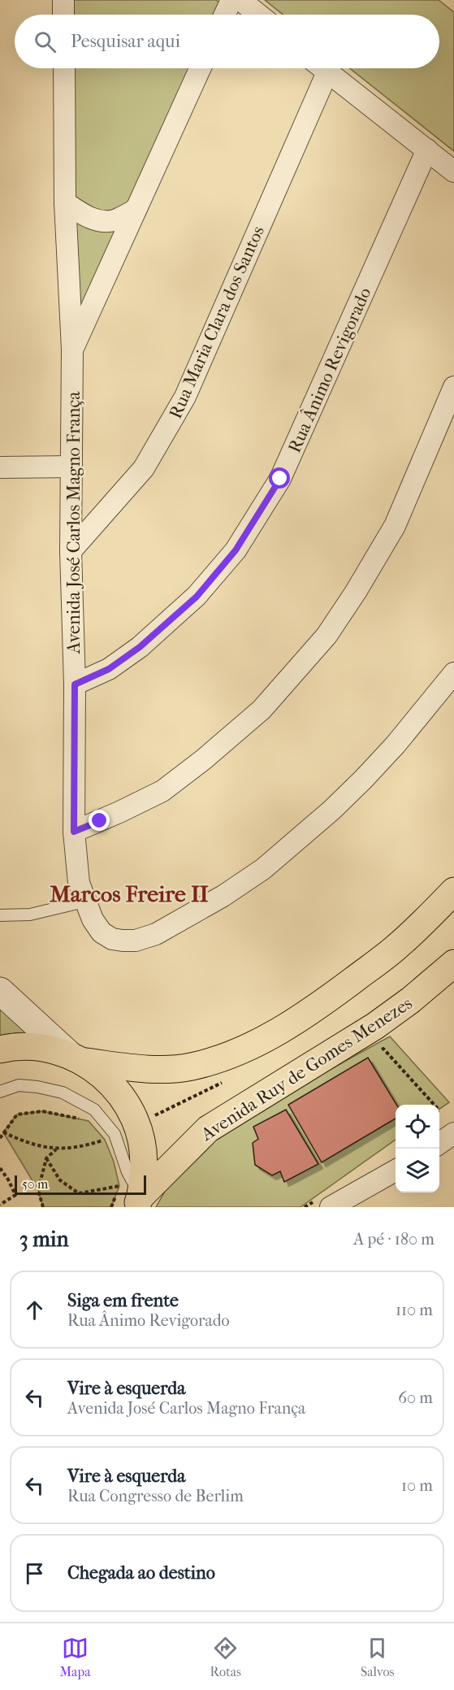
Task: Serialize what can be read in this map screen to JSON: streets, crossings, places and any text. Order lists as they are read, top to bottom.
{
  "streets": {
    "main road": ["Avenida Ruy de Gomes Menezes"],
    "street": ["Rua Maria Clara dos Santos", "Rua Ânimo Revigorado", "Avenida José Carlos Magno França"]
  },
  "crossings": [
    ["Rua Maria Clara dos Santos", "Avenida José Carlos Magno França"],
    ["Rua Ânimo Revigorado", "Avenida José Carlos Magno França"]
  ],
  "districts": ["Marcos Freire II"],
  "scale_bar": "50 m",
  "page": {
    "search": "Pesquisar aqui",
    "scale": "50 m",
    "heading": ["3 min", "A pé · 180 m"],
    "list": [
      ["Siga em frente", "Rua Ânimo Revigorado", "110 m"],
      ["Vire à esquerda", "Avenida José Carlos Magno França", "60 m"],
      ["Vire à esquerda", "Rua Congresso de Berlim", "10 m"],
      "Chegada ao destino"
    ],
    "nav": ["Mapa", "Rotas", "Salvos"]
  }
}
